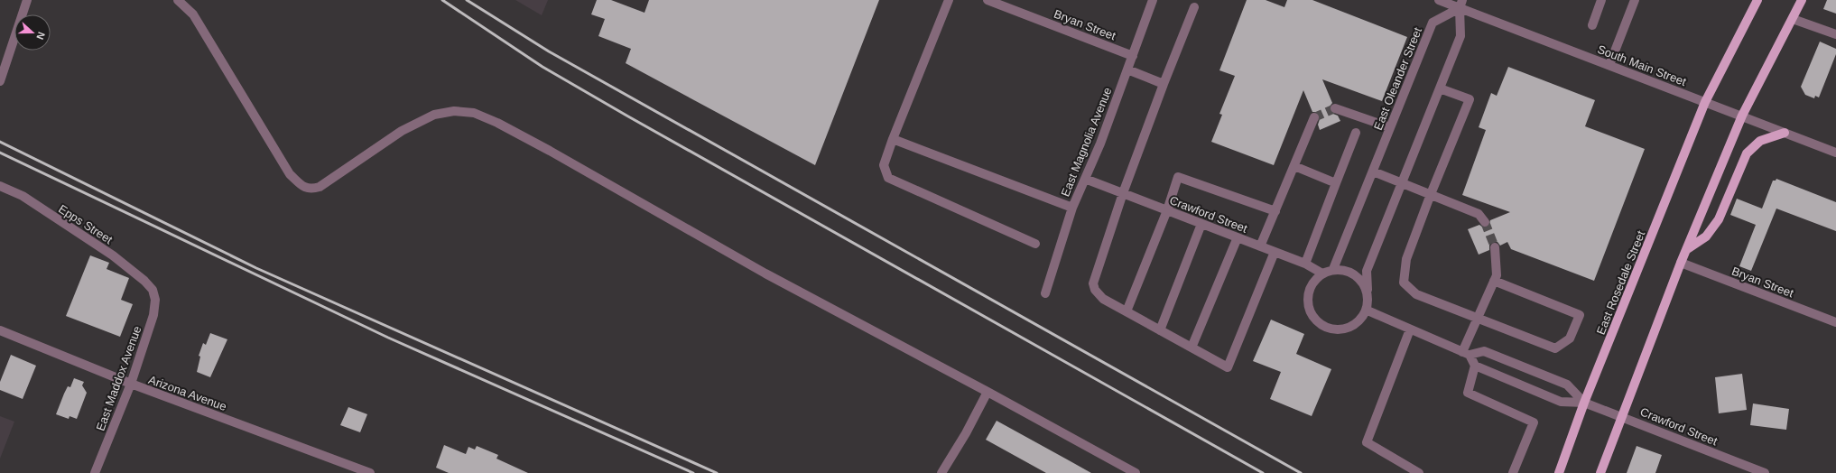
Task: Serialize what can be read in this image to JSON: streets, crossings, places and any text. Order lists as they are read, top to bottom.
{
  "streets": {
    "main road": ["East Rosedale Street"],
    "street": [
      "Bryan Street",
      "South Main Street",
      "East Oleander Street",
      "East Magnolia Avenue",
      "Crawford Street",
      "Epps Street",
      "East Maddox Avenue",
      "Arizona Avenue"
    ]
  },
  "crossings": [
    ["Bryan Street", "East Magnolia Avenue"],
    ["South Main Street", "East Oleander Street"],
    ["South Main Street", "East Rosedale Street"],
    ["East Oleander Street", "Crawford Street"],
    ["East Magnolia Avenue", "Crawford Street"],
    ["Crawford Street", "East Rosedale Street"],
    ["Epps Street", "East Maddox Avenue"],
    ["East Maddox Avenue", "Arizona Avenue"]
  ],
  "north": "right"
}
